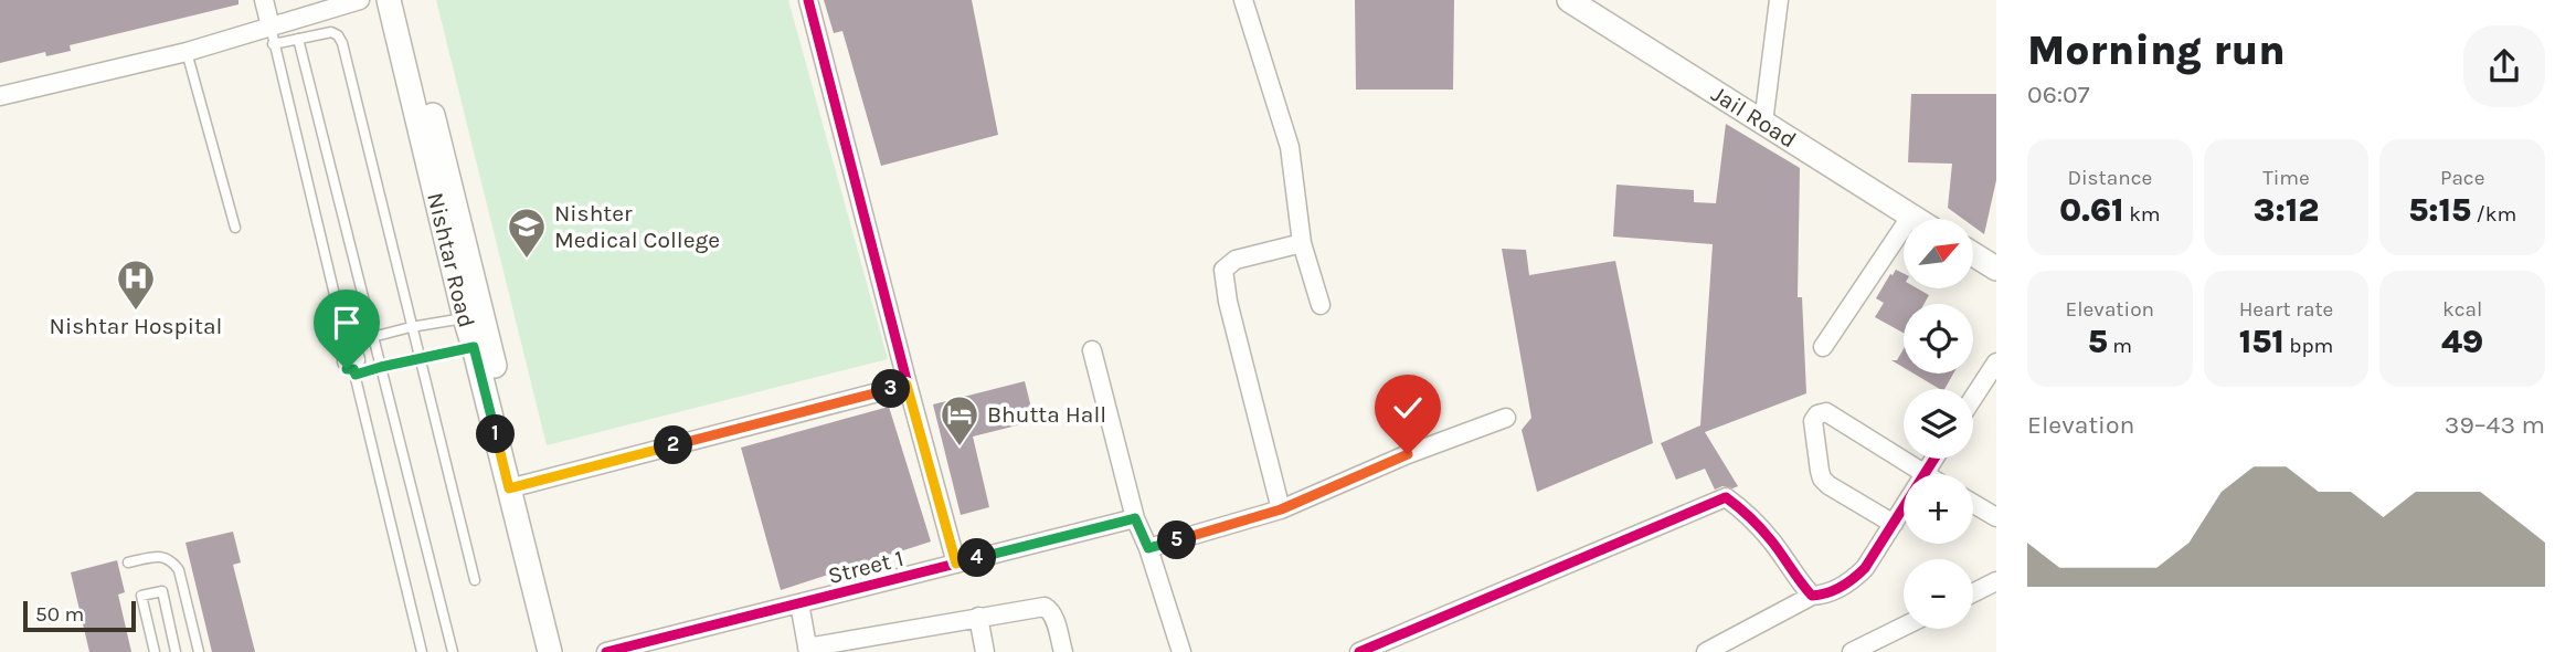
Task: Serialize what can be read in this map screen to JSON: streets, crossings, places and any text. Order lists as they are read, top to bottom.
{
  "streets": {
    "main road": ["Jail Road", "Nishtar Road"],
    "street": ["Street 1"]
  },
  "places": {
    "school or university": ["Nishter Medical College"],
    "hospital": ["Nishtar Hospital"],
    "hotel": ["Bhutta Hall"]
  },
  "scale_bar": "50 m",
  "north": "top right",
  "page": {
    "heading": ["Morning run", "06:07"],
    "stats": [
      ["Distance", "0.61 km"],
      ["Time", "3:12"],
      ["Pace", "5:15 /km"],
      ["Elevation", "5 m"],
      ["Heart rate", "151 bpm"],
      ["kcal", "49"]
    ],
    "map_buttons": ["+", "−"],
    "pins": [
      "3",
      "1",
      "2",
      "5",
      "4"
    ],
    "chart": ["Elevation", "39–43 m"],
    "scale": "50 m"
  }
}
